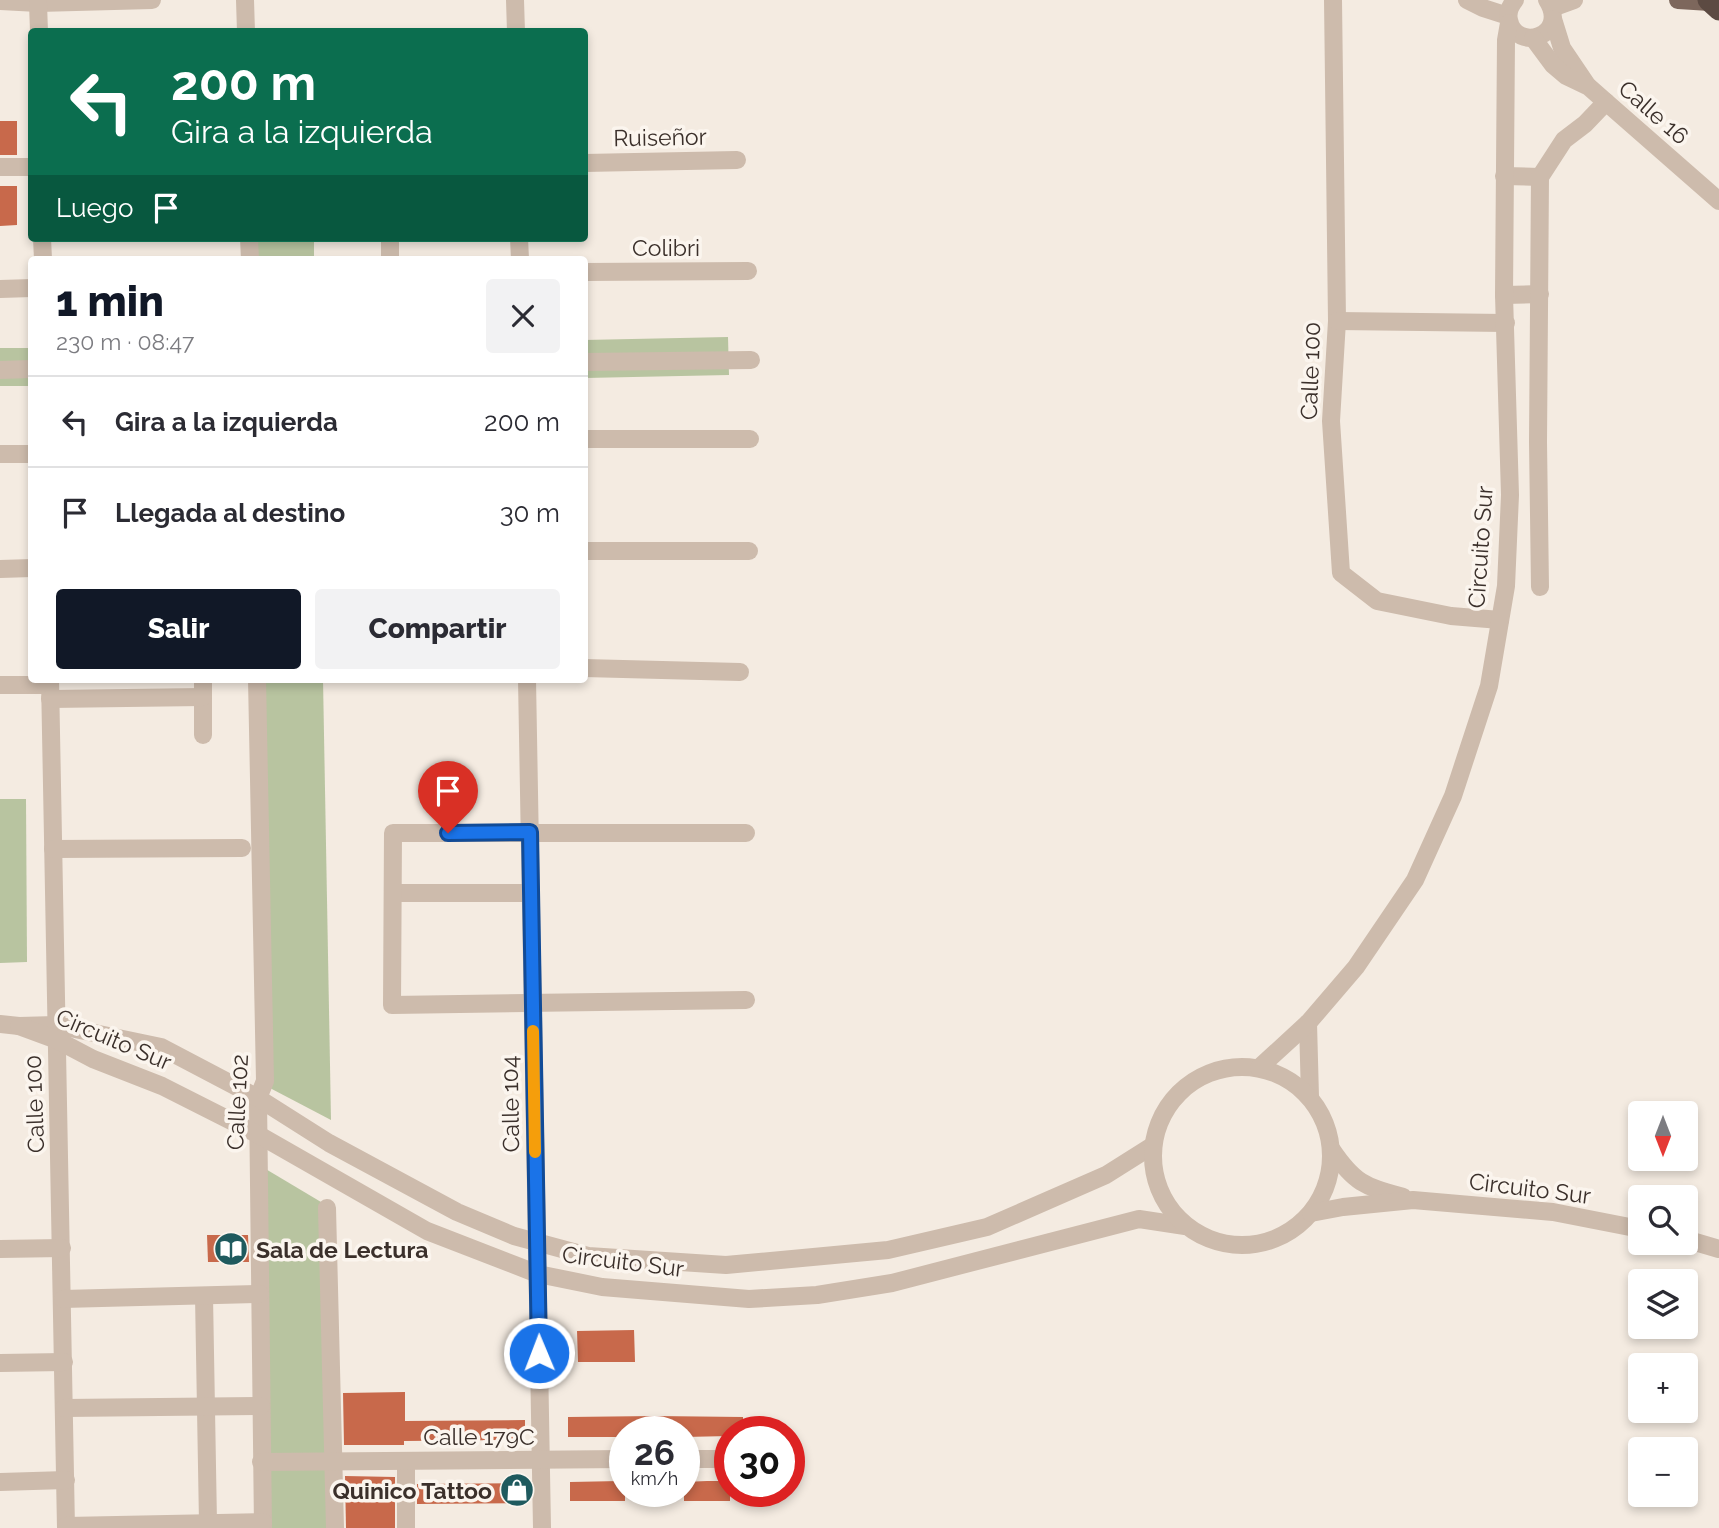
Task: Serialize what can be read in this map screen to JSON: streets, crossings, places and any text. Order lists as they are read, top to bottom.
{
  "streets": {
    "street": [
      "Calle 16",
      "Ruiseñor",
      "Colibri",
      "Calle 100",
      "Circuito Sur",
      "Calle 102",
      "Calle 104",
      "Calle 179C"
    ]
  },
  "crossings": [
    ["Calle 100", "Circuito Sur"],
    ["Circuito Sur", "Calle 102"],
    ["Circuito Sur", "Calle 104"],
    ["Calle 102", "Calle 179C"],
    ["Calle 104", "Calle 179C"]
  ],
  "places": {
    "library": ["Sala de Lectura"],
    "shop": ["Quinico Tattoo"]
  },
  "north": "bottom",
  "page": {
    "turn": ["200 m", "Gira a la izquierda"],
    "then": "Luego",
    "heading": ["1 min", "230 m · 08:47"],
    "list": [
      {
        "name": "Gira a la izquierda",
        "value": "200 m"
      },
      {
        "name": "Llegada al destino",
        "value": "30 m"
      }
    ],
    "buttons": ["Salir", "Compartir"],
    "map_buttons": ["+", "−"],
    "speed": "26 km/h",
    "limit": "30"
  }
}
